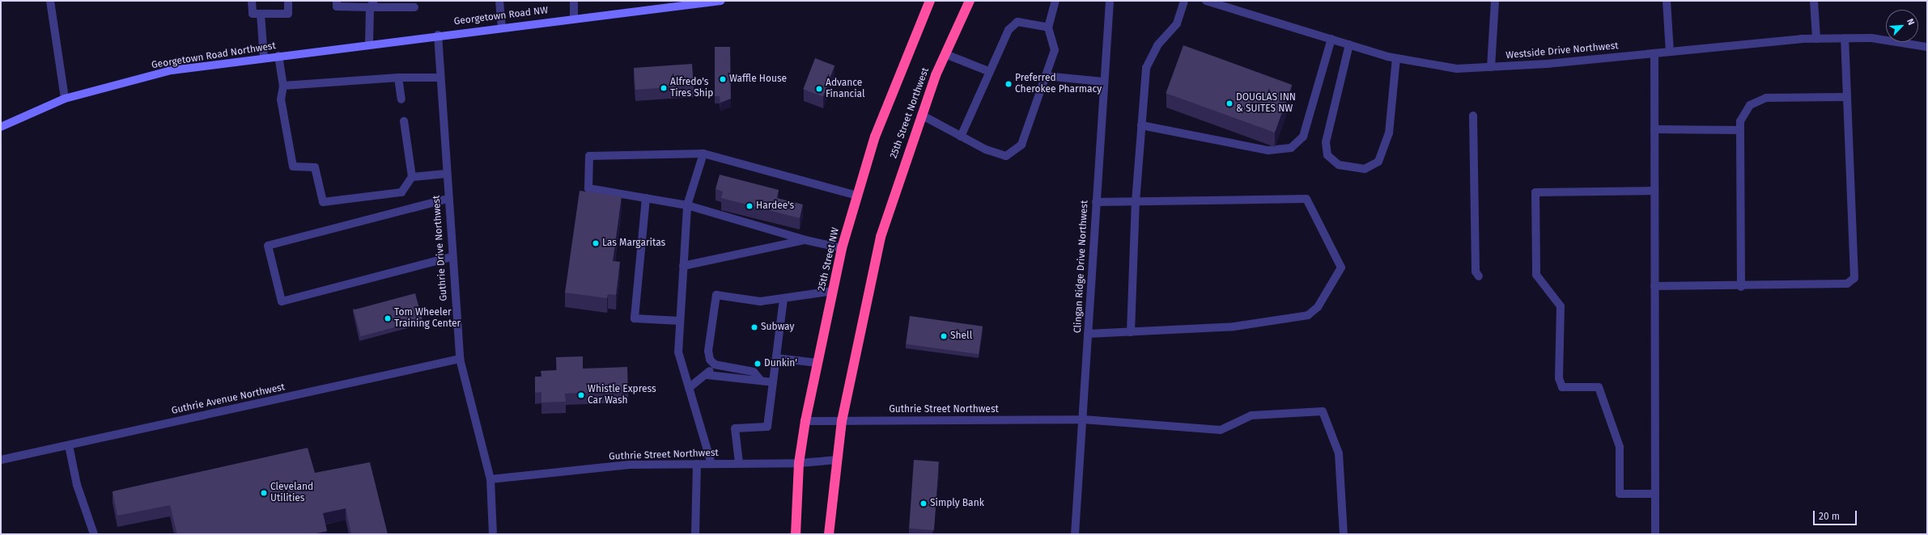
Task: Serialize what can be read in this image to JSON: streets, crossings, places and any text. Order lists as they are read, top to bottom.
{
  "streets": {
    "highway": ["25th Street Northwest", "25th Street NW"],
    "street": [
      "Georgetown Road NW",
      "Westside Drive Northwest",
      "Georgetown Road Northwest",
      "Guthrie Drive Northwest",
      "Clingan Ridge Drive Northwest",
      "Guthrie Avenue Northwest",
      "Guthrie Street Northwest"
    ]
  },
  "crossings": [
    ["Georgetown Road NW", "Georgetown Road Northwest"],
    ["Georgetown Road NW", "Guthrie Drive Northwest"],
    ["Georgetown Road Northwest", "Guthrie Drive Northwest"],
    ["25th Street Northwest", "Guthrie Street Northwest"],
    ["Guthrie Drive Northwest", "Guthrie Avenue Northwest"],
    ["Guthrie Drive Northwest", "Guthrie Street Northwest"],
    ["25th Street NW", "Guthrie Street Northwest"],
    ["Clingan Ridge Drive Northwest", "Guthrie Street Northwest"]
  ],
  "places": [
    "Waffle House",
    "Preferred Cherokee Pharmacy",
    "Alfredo's Tires Ship",
    "Advance Financial",
    "DOUGLAS INN & SUITES NW",
    "Hardee's",
    "Las Margaritas",
    "Tom Wheeler Training Center",
    "Subway",
    "Shell",
    "Dunkin'",
    "Whistle Express Car Wash",
    "Cleveland Utilities",
    "Simply Bank"
  ],
  "scale_bar": "20 m",
  "north": "top right"
}
